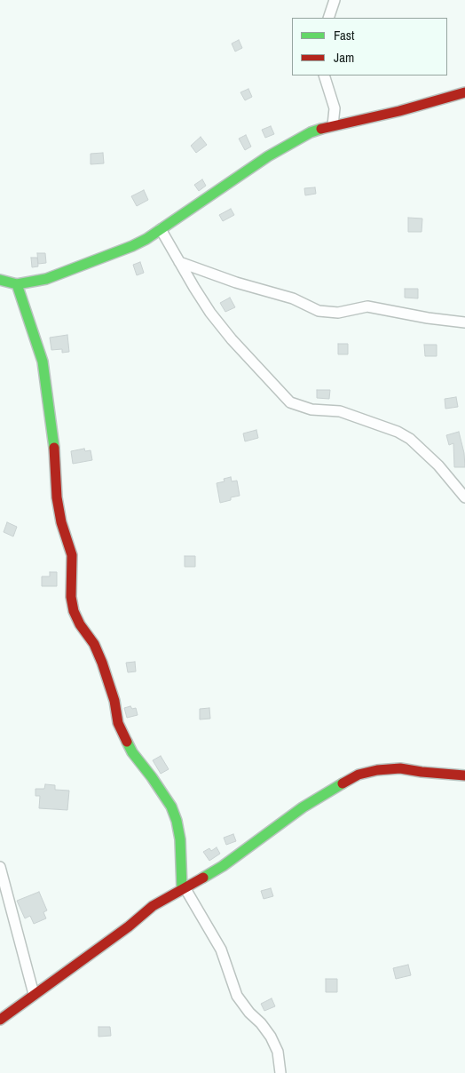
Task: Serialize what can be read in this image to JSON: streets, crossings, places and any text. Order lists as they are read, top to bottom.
{
  "legend": ["Fast", "Jam"]
}
